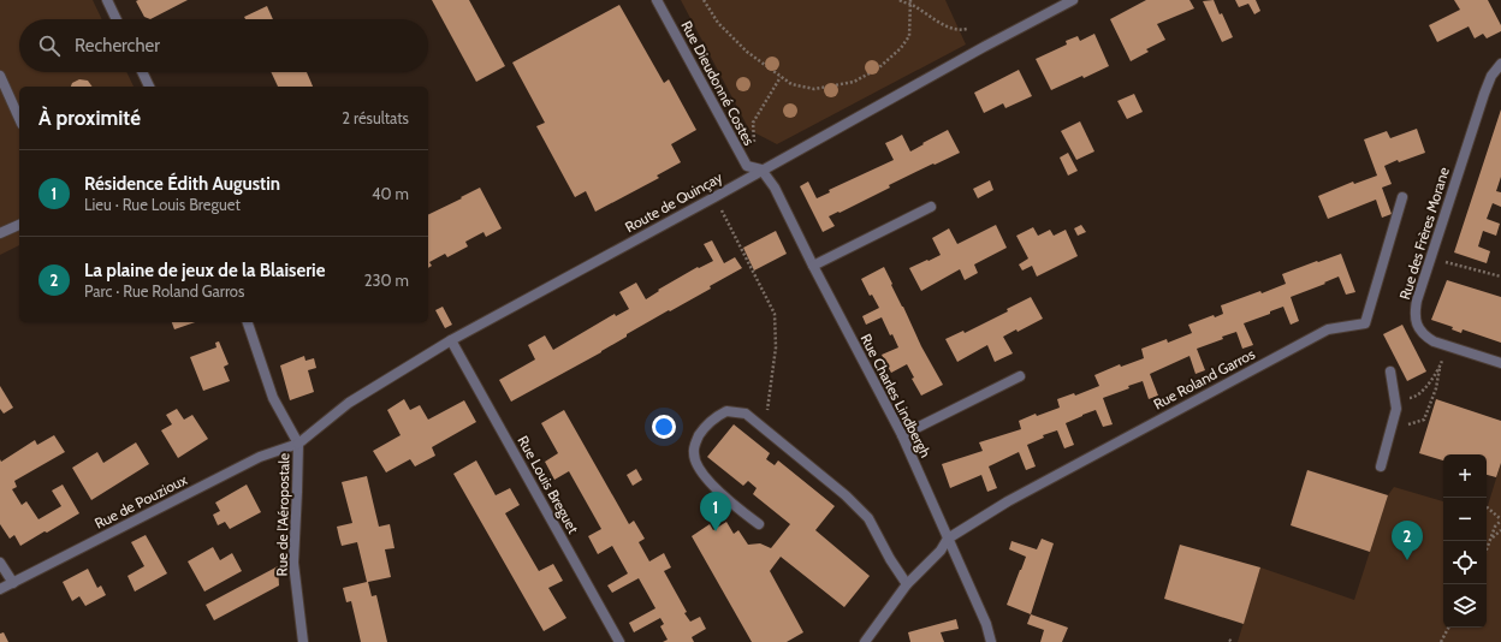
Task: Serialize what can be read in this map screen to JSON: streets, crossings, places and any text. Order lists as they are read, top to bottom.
{
  "streets": {
    "street": [
      "Rue Dieudonné Costes",
      "Route de Quinçay",
      "Rue des Frères Morane",
      "Rue Roland Garros",
      "Rue Charles Lindbergh",
      "Rue Louis Breguet",
      "Rue de Pouzioux",
      "Rue de l'Aéropostale"
    ]
  },
  "crossings": [
    ["Rue Dieudonné Costes", "Route de Quinçay"],
    ["Rue Dieudonné Costes", "Rue Charles Lindbergh"],
    ["Route de Quinçay", "Rue Charles Lindbergh"],
    ["Route de Quinçay", "Rue Louis Breguet"],
    ["Route de Quinçay", "Rue de Pouzioux"],
    ["Route de Quinçay", "Rue de l'Aéropostale"],
    ["Rue Roland Garros", "Rue Charles Lindbergh"],
    ["Rue de Pouzioux", "Rue de l'Aéropostale"]
  ],
  "page": {
    "search": "Rechercher",
    "heading": ["À proximité", "2 résultats"],
    "list": [
      {
        "mark": "1",
        "name": "Résidence Édith Augustin",
        "note": "Lieu · Rue Louis Breguet",
        "value": "40 m"
      },
      {
        "mark": "2",
        "name": "La plaine de jeux de la Blaiserie",
        "note": "Parc · Rue Roland Garros",
        "value": "230 m"
      }
    ],
    "map_buttons": ["+", "−"],
    "pins": ["1", "2"]
  }
}
